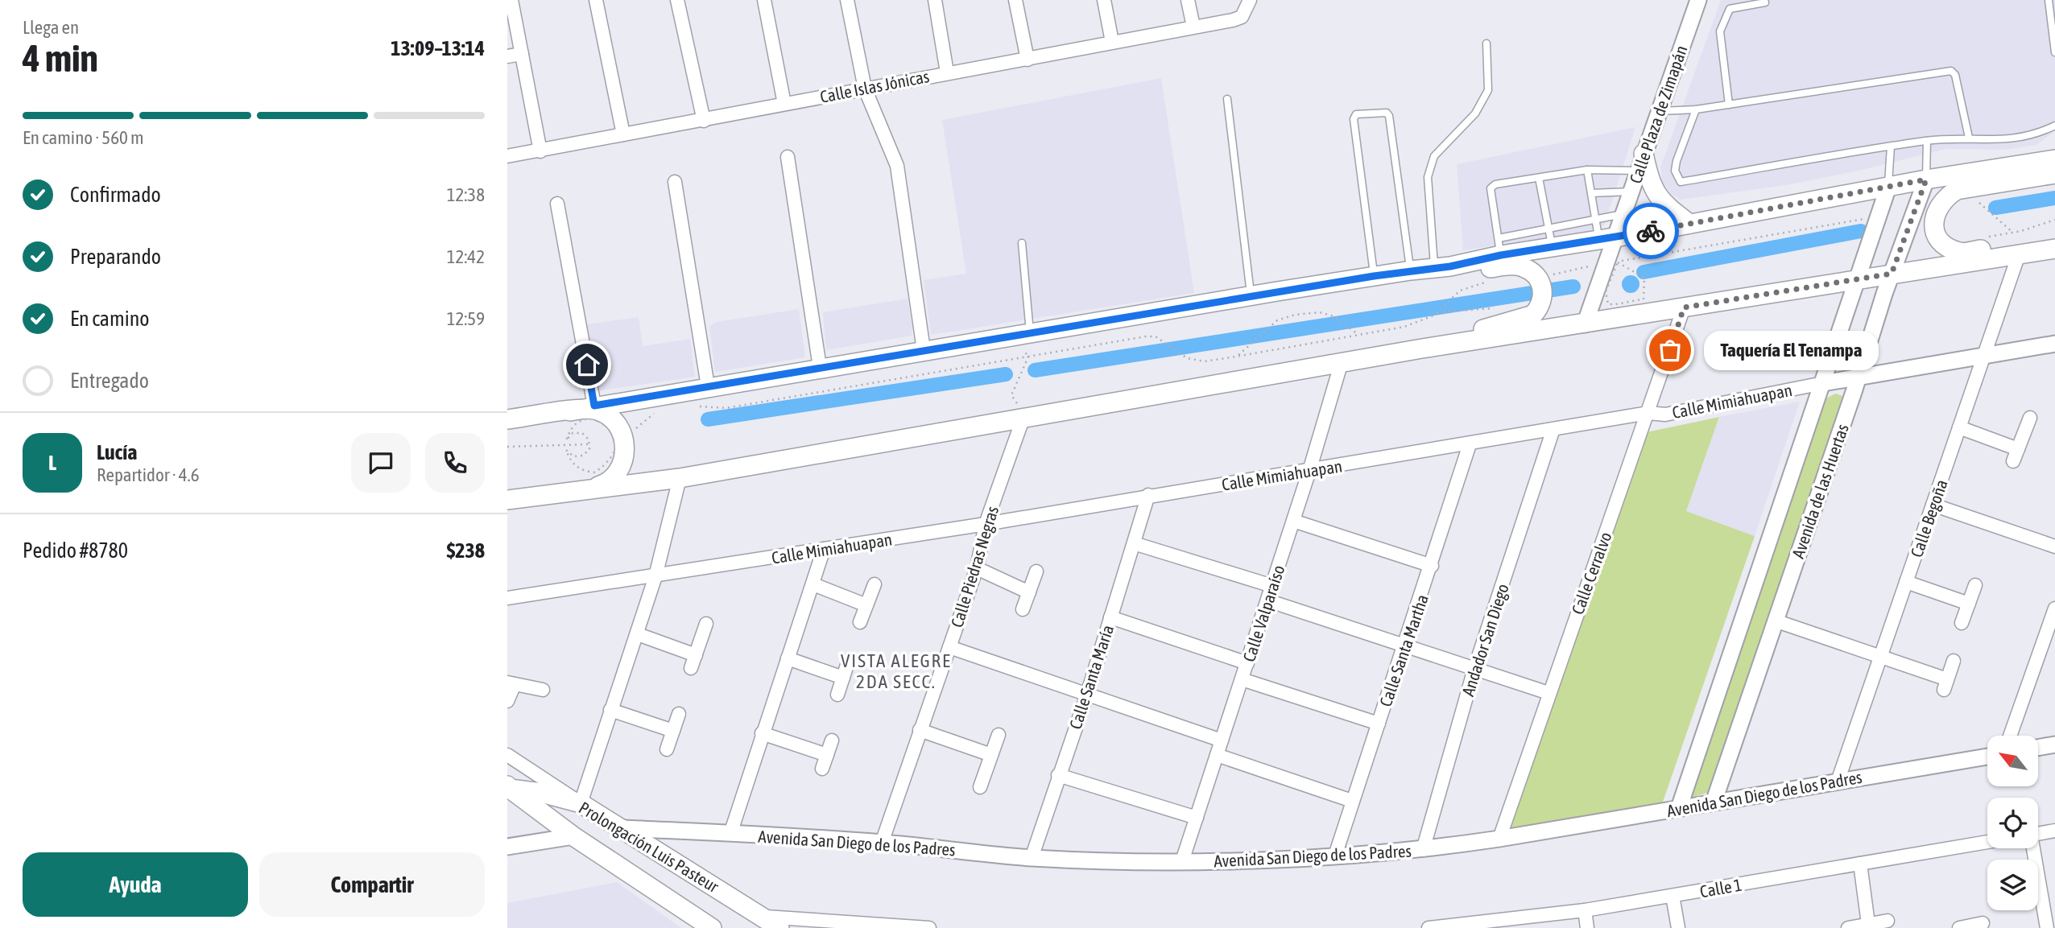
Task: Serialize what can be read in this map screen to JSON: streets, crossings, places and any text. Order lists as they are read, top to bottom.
{
  "streets": {
    "main road": ["Prolongación Luis Pasteur"],
    "street": [
      "Calle Islas Jónicas",
      "Calle Plaza de Zimapán",
      "Calle Mimiahuapan",
      "Avenida de las Huertas",
      "Calle Begoña",
      "Calle Piedras Negras",
      "Calle Cerralvo",
      "Calle Valparaíso",
      "Andador San Diego",
      "Calle Santa Martha",
      "Calle Santa María",
      "Avenida San Diego de los Padres",
      "Calle 1"
    ]
  },
  "crossings": [
    ["Calle Mimiahuapan", "Avenida de las Huertas"],
    ["Calle Mimiahuapan", "Calle Begoña"],
    ["Calle Mimiahuapan", "Calle Piedras Negras"],
    ["Calle Mimiahuapan", "Calle Cerralvo"],
    ["Calle Mimiahuapan", "Calle Valparaíso"],
    ["Calle Mimiahuapan", "Andador San Diego"],
    ["Calle Mimiahuapan", "Calle Santa Martha"],
    ["Calle Mimiahuapan", "Calle Santa María"],
    ["Avenida de las Huertas", "Avenida San Diego de los Padres"],
    ["Calle Begoña", "Avenida San Diego de los Padres"],
    ["Calle Piedras Negras", "Avenida San Diego de los Padres"],
    ["Calle Cerralvo", "Avenida San Diego de los Padres"],
    ["Calle Valparaíso", "Avenida San Diego de los Padres"],
    ["Andador San Diego", "Avenida San Diego de los Padres"],
    ["Calle Santa Martha", "Avenida San Diego de los Padres"],
    ["Calle Santa María", "Avenida San Diego de los Padres"],
    ["Avenida San Diego de los Padres", "Prolongación Luis Pasteur"]
  ],
  "districts": ["VISTA ALEGRE 2DA SECC."],
  "places": ["Taquería El Tenampa"],
  "north": "top left",
  "page": {
    "heading": ["4 min", "Llega en", "13:09–13:14"],
    "panel": [
      "Lucía",
      "Repartidor · 4.6",
      "Pedido #8780",
      "$238"
    ],
    "bar": "En camino · 560 m",
    "list": [
      ["Confirmado", "12:38"],
      ["Preparando", "12:42"],
      ["En camino", "12:59"],
      "Entregado"
    ],
    "bubble": "Taquería El Tenampa",
    "round": "L",
    "buttons": ["Ayuda", "Compartir"]
  }
}
